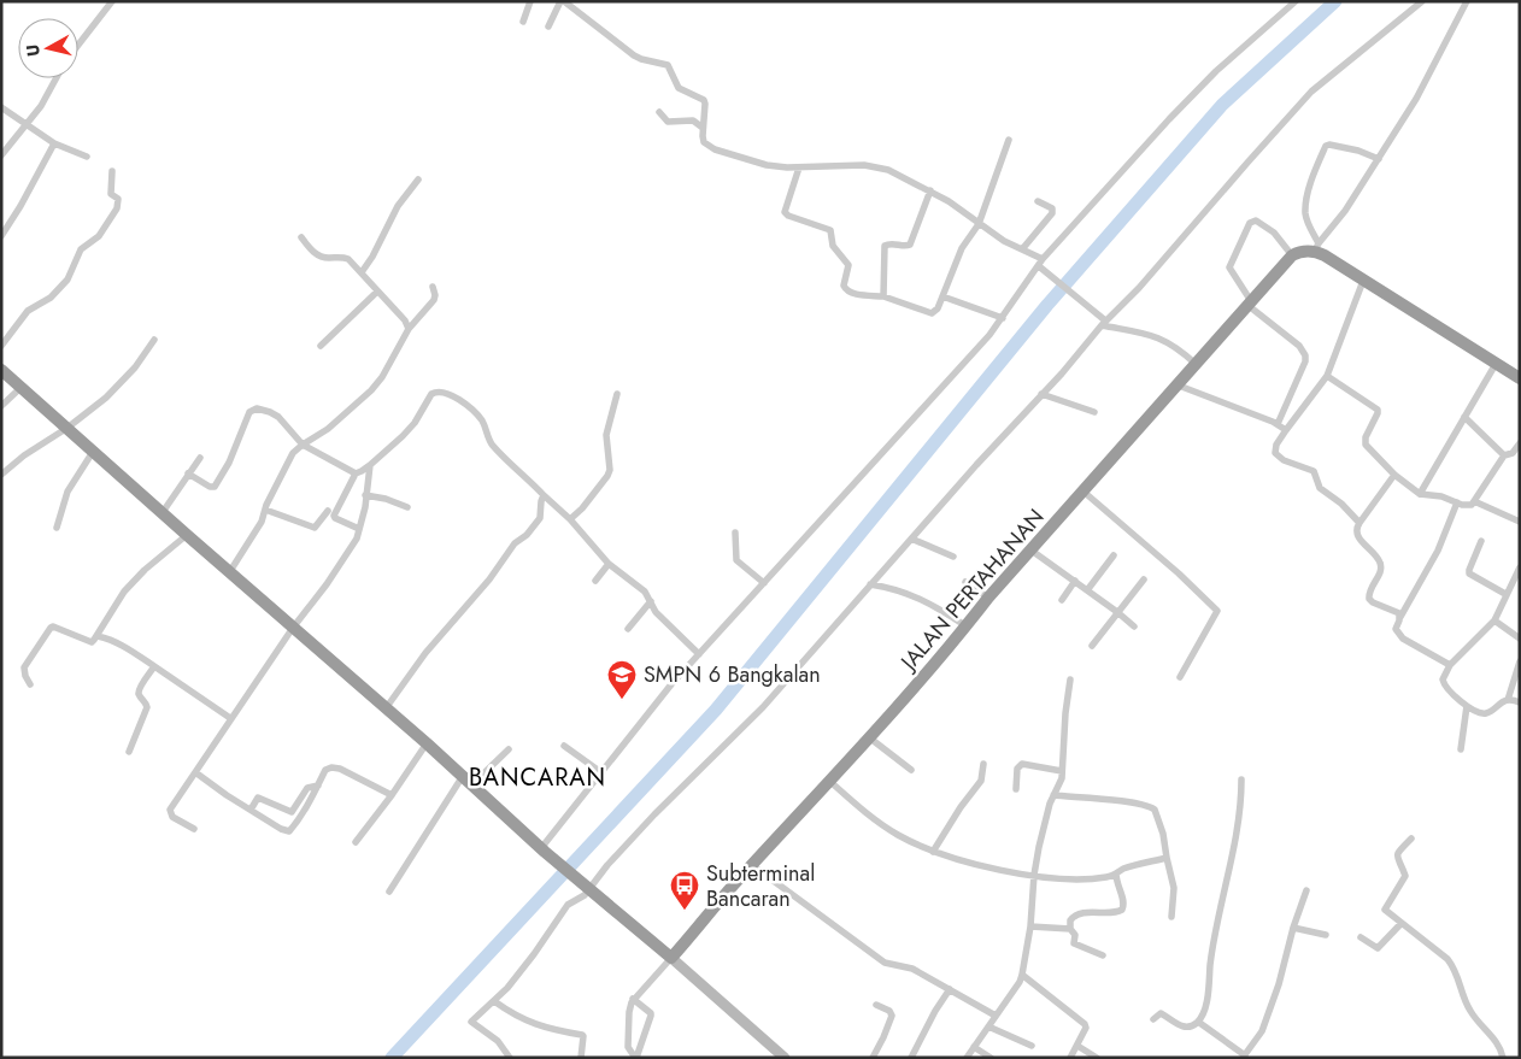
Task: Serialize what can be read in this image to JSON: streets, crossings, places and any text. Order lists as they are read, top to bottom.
{
  "streets": {
    "highway": ["JALAN PERTAHANAN"]
  },
  "districts": ["BANCARAN"],
  "places": {
    "school or university": ["SMPN 6 Bangkalan"],
    "bus stop": ["Subterminal Bancaran"]
  },
  "north": "left"
}
